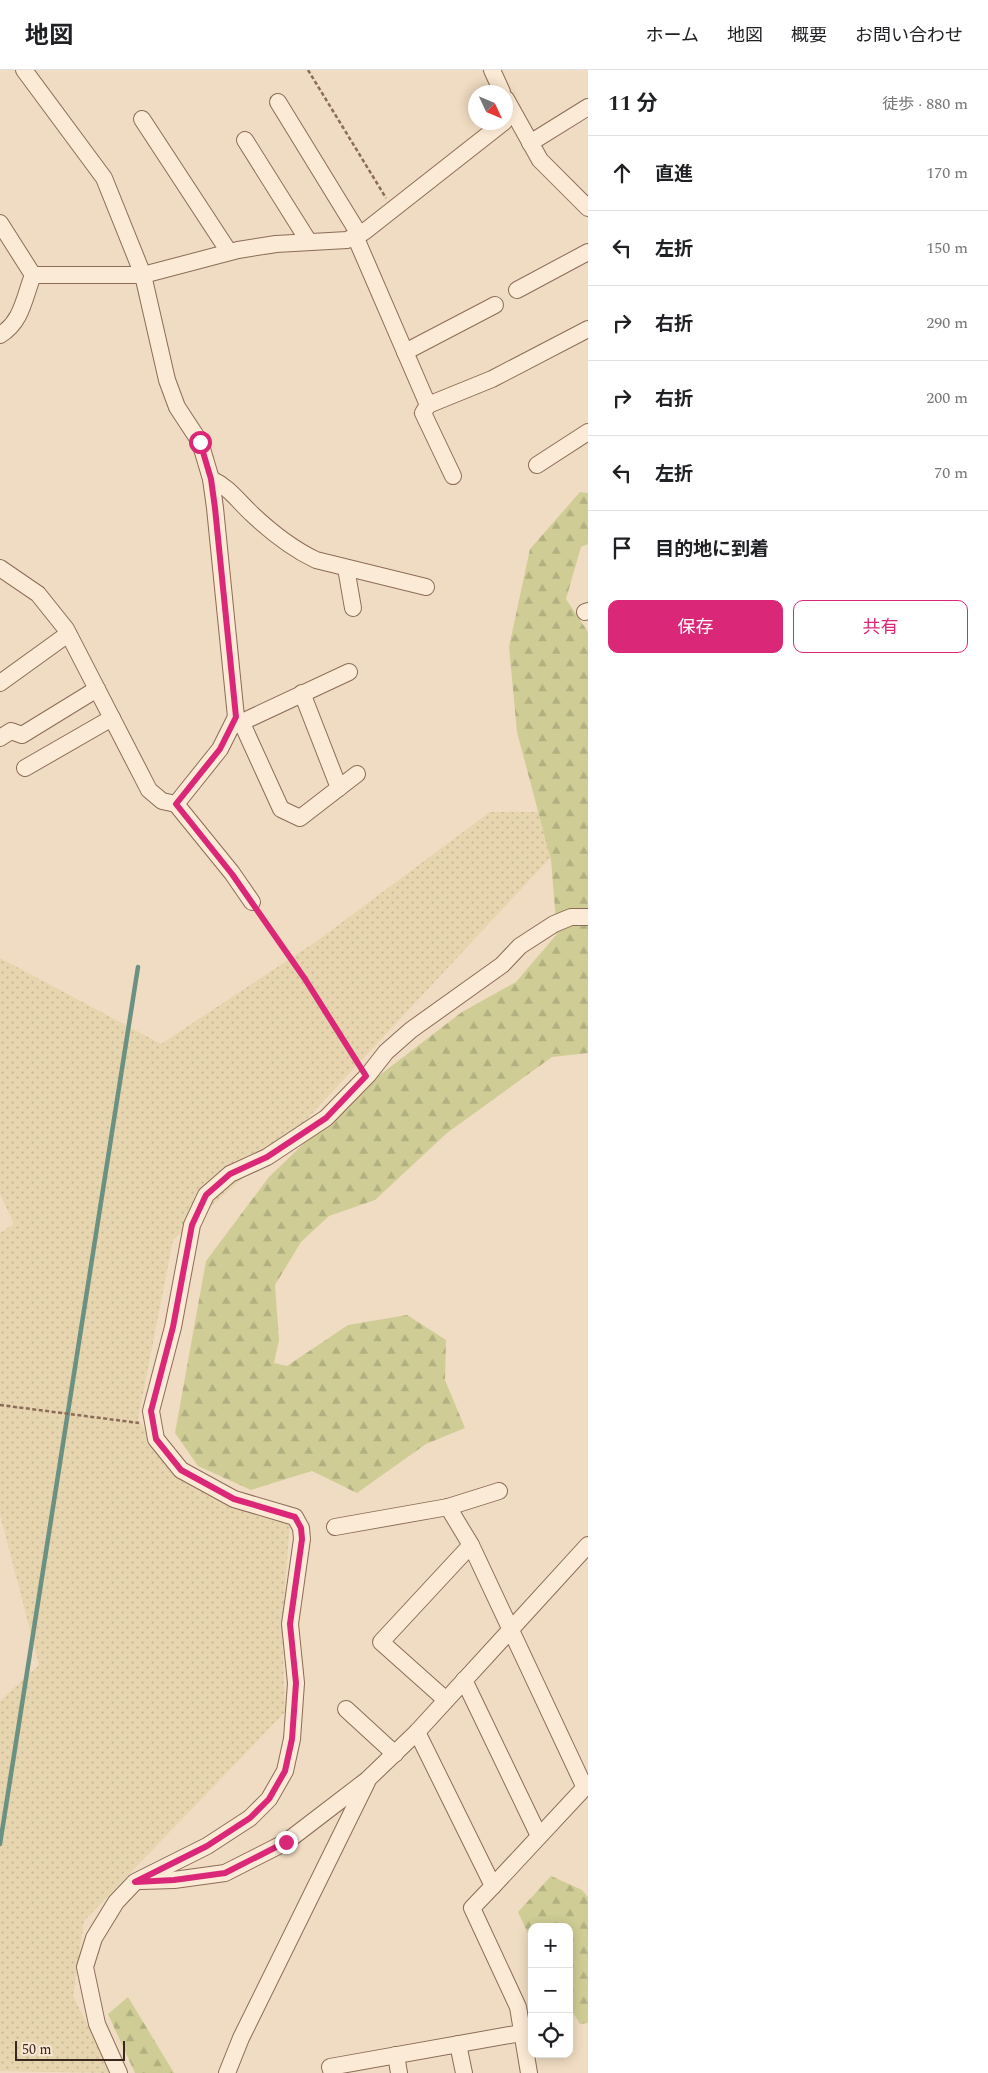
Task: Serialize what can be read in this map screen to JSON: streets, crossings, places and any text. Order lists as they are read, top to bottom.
{
  "scale_bar": "50 m",
  "north": "bottom right",
  "page": {
    "header": "地図",
    "nav": [
      "ホーム",
      "地図",
      "概要",
      "お問い合わせ"
    ],
    "heading": ["11 分", "徒歩 · 880 m"],
    "list": [
      ["直進", "170 m"],
      ["左折", "150 m"],
      ["右折", "290 m"],
      ["右折", "200 m"],
      ["左折", "70 m"],
      "目的地に到着"
    ],
    "buttons": ["保存", "共有"],
    "map_buttons": ["+", "−"],
    "scale": "50 m"
  }
}
